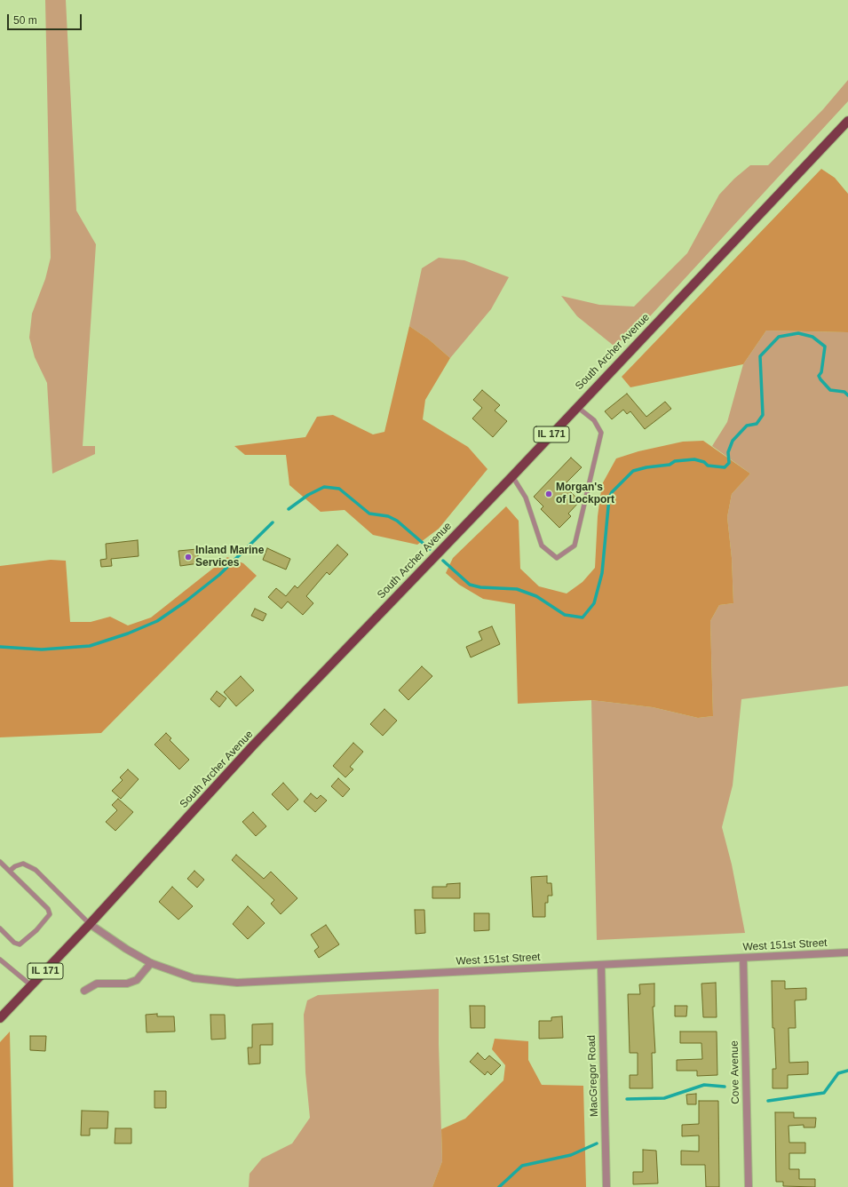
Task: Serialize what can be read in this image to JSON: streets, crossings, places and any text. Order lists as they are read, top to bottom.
{
  "streets": {
    "main road": ["South Archer Avenue", "IL 171"],
    "street": ["West 151st Street", "Cove Avenue", "MacGregor Road"]
  },
  "crossings": [
    ["South Archer Avenue", "West 151st Street"],
    ["West 151st Street", "Cove Avenue"],
    ["West 151st Street", "MacGregor Road"]
  ],
  "places": ["Morgan's of Lockport", "Inland Marine Services"],
  "scale_bar": "50 m"
}
